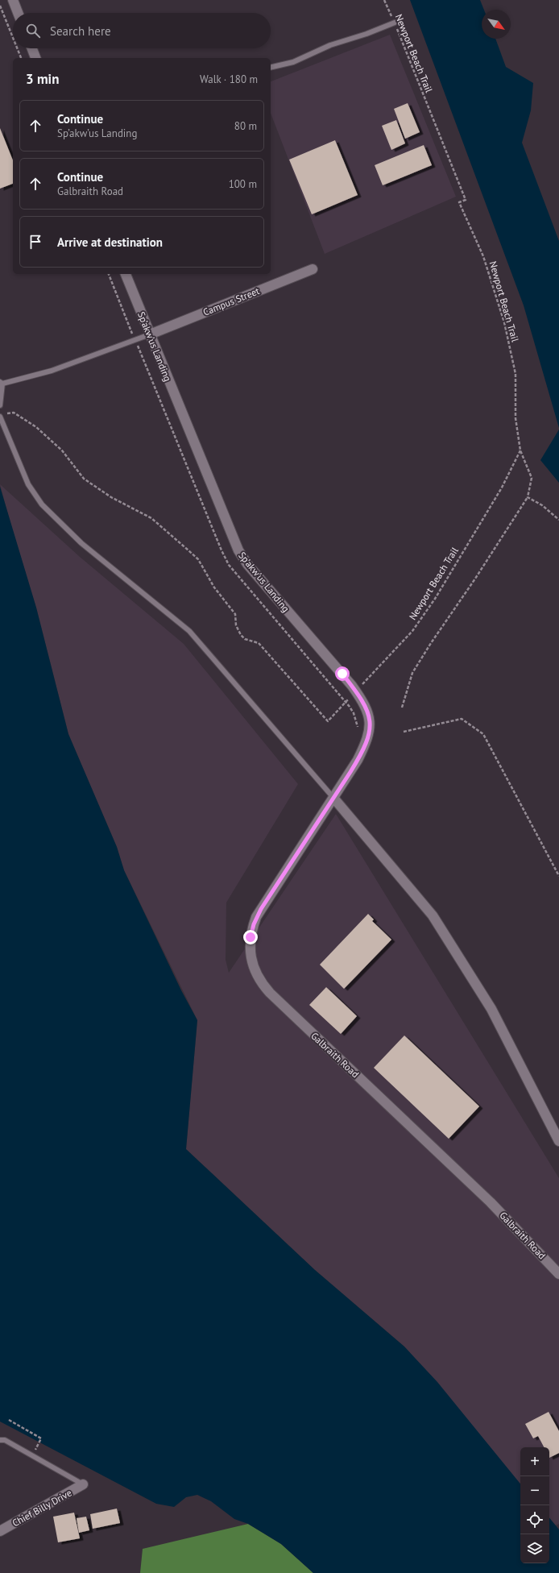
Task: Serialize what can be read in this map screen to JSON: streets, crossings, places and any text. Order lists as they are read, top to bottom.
{
  "streets": {
    "street": [
      "Campus Street",
      "Sp’akw’us Landing",
      "Galbraith Road",
      "Chief Billy Drive"
    ],
    "path": ["Newport Beach Trail"]
  },
  "crossings": [
    ["Campus Street", "Sp’akw’us Landing"],
    ["Sp’akw’us Landing", "Galbraith Road"]
  ],
  "north": "bottom right",
  "page": {
    "search": "Search here",
    "heading": ["3 min", "Walk · 180 m"],
    "list": [
      ["Continue", "Sp’akw’us Landing", "80 m"],
      ["Continue", "Galbraith Road", "100 m"],
      "Arrive at destination"
    ],
    "map_buttons": ["+", "−"]
  }
}
